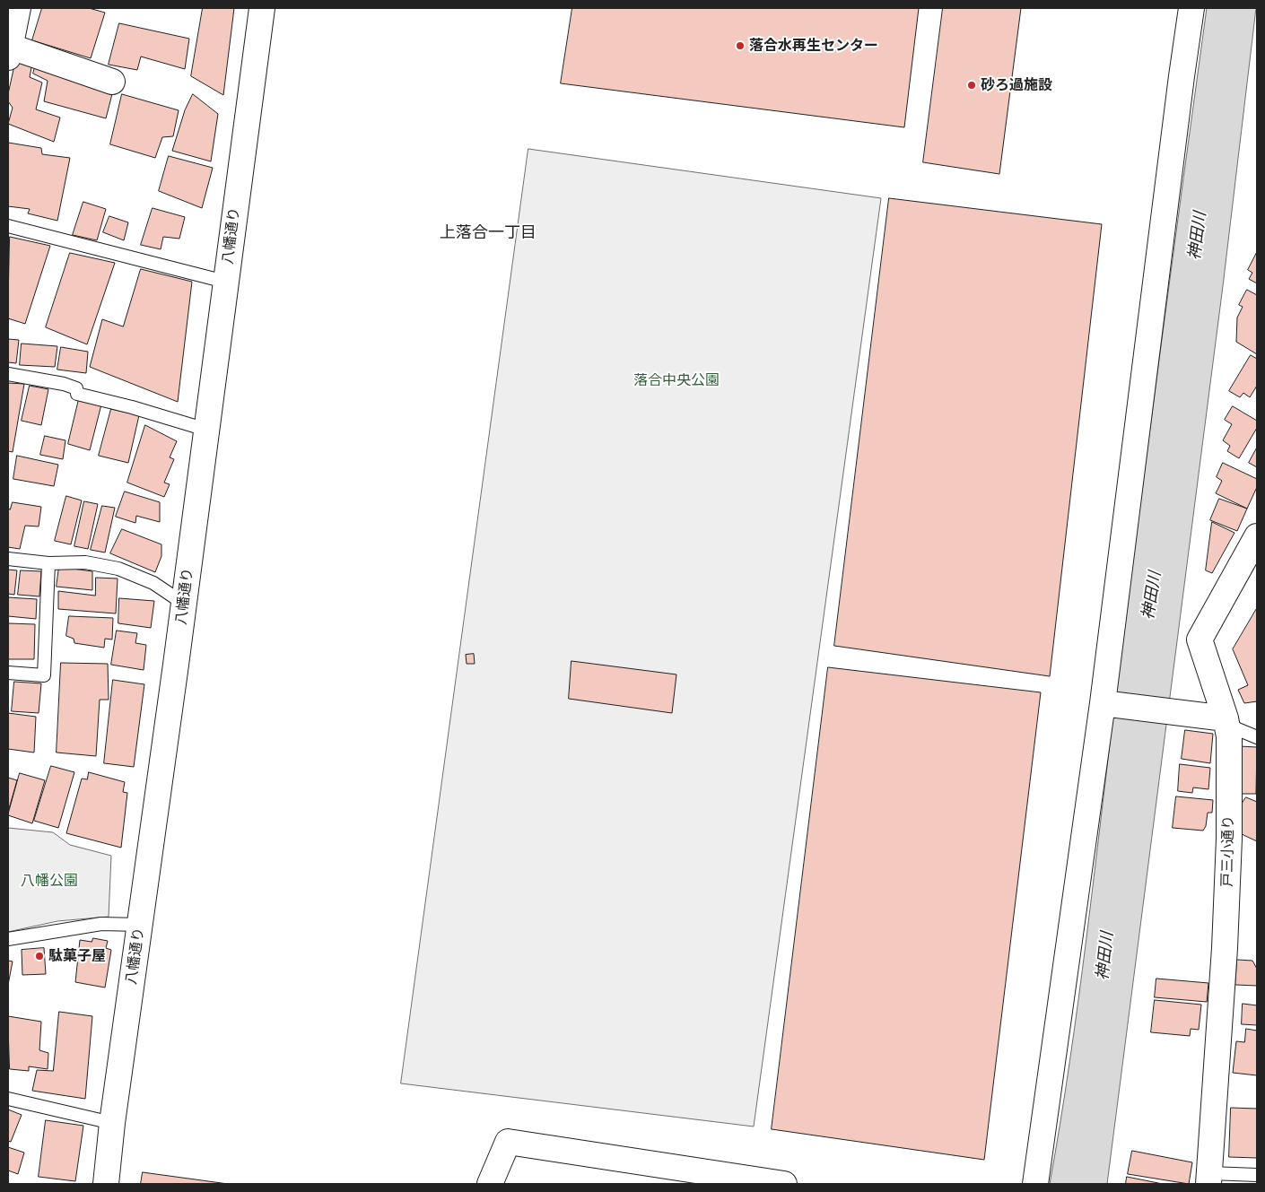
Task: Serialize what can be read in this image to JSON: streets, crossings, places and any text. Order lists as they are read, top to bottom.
{
  "streets": {
    "street": ["八幡通り", "戸三小通り"]
  },
  "districts": ["上落合一丁目"],
  "water": ["神田川"],
  "parks": ["落合中央公園", "八幡公園"],
  "places": ["落合水再生センター", "砂ろ過施設", "駄菓子屋"]
}
